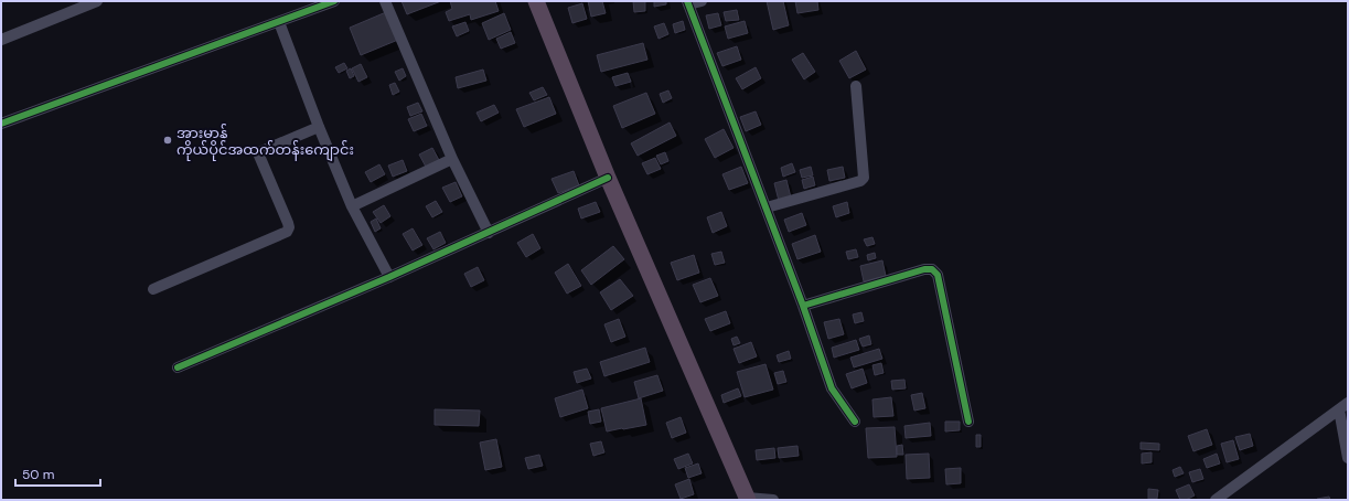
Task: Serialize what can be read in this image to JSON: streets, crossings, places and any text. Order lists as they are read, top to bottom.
{
  "places": ["အားမာန် ကိုယ်ပိုင်အထက်တန်းကျောင်း"],
  "scale_bar": "50 m"
}
